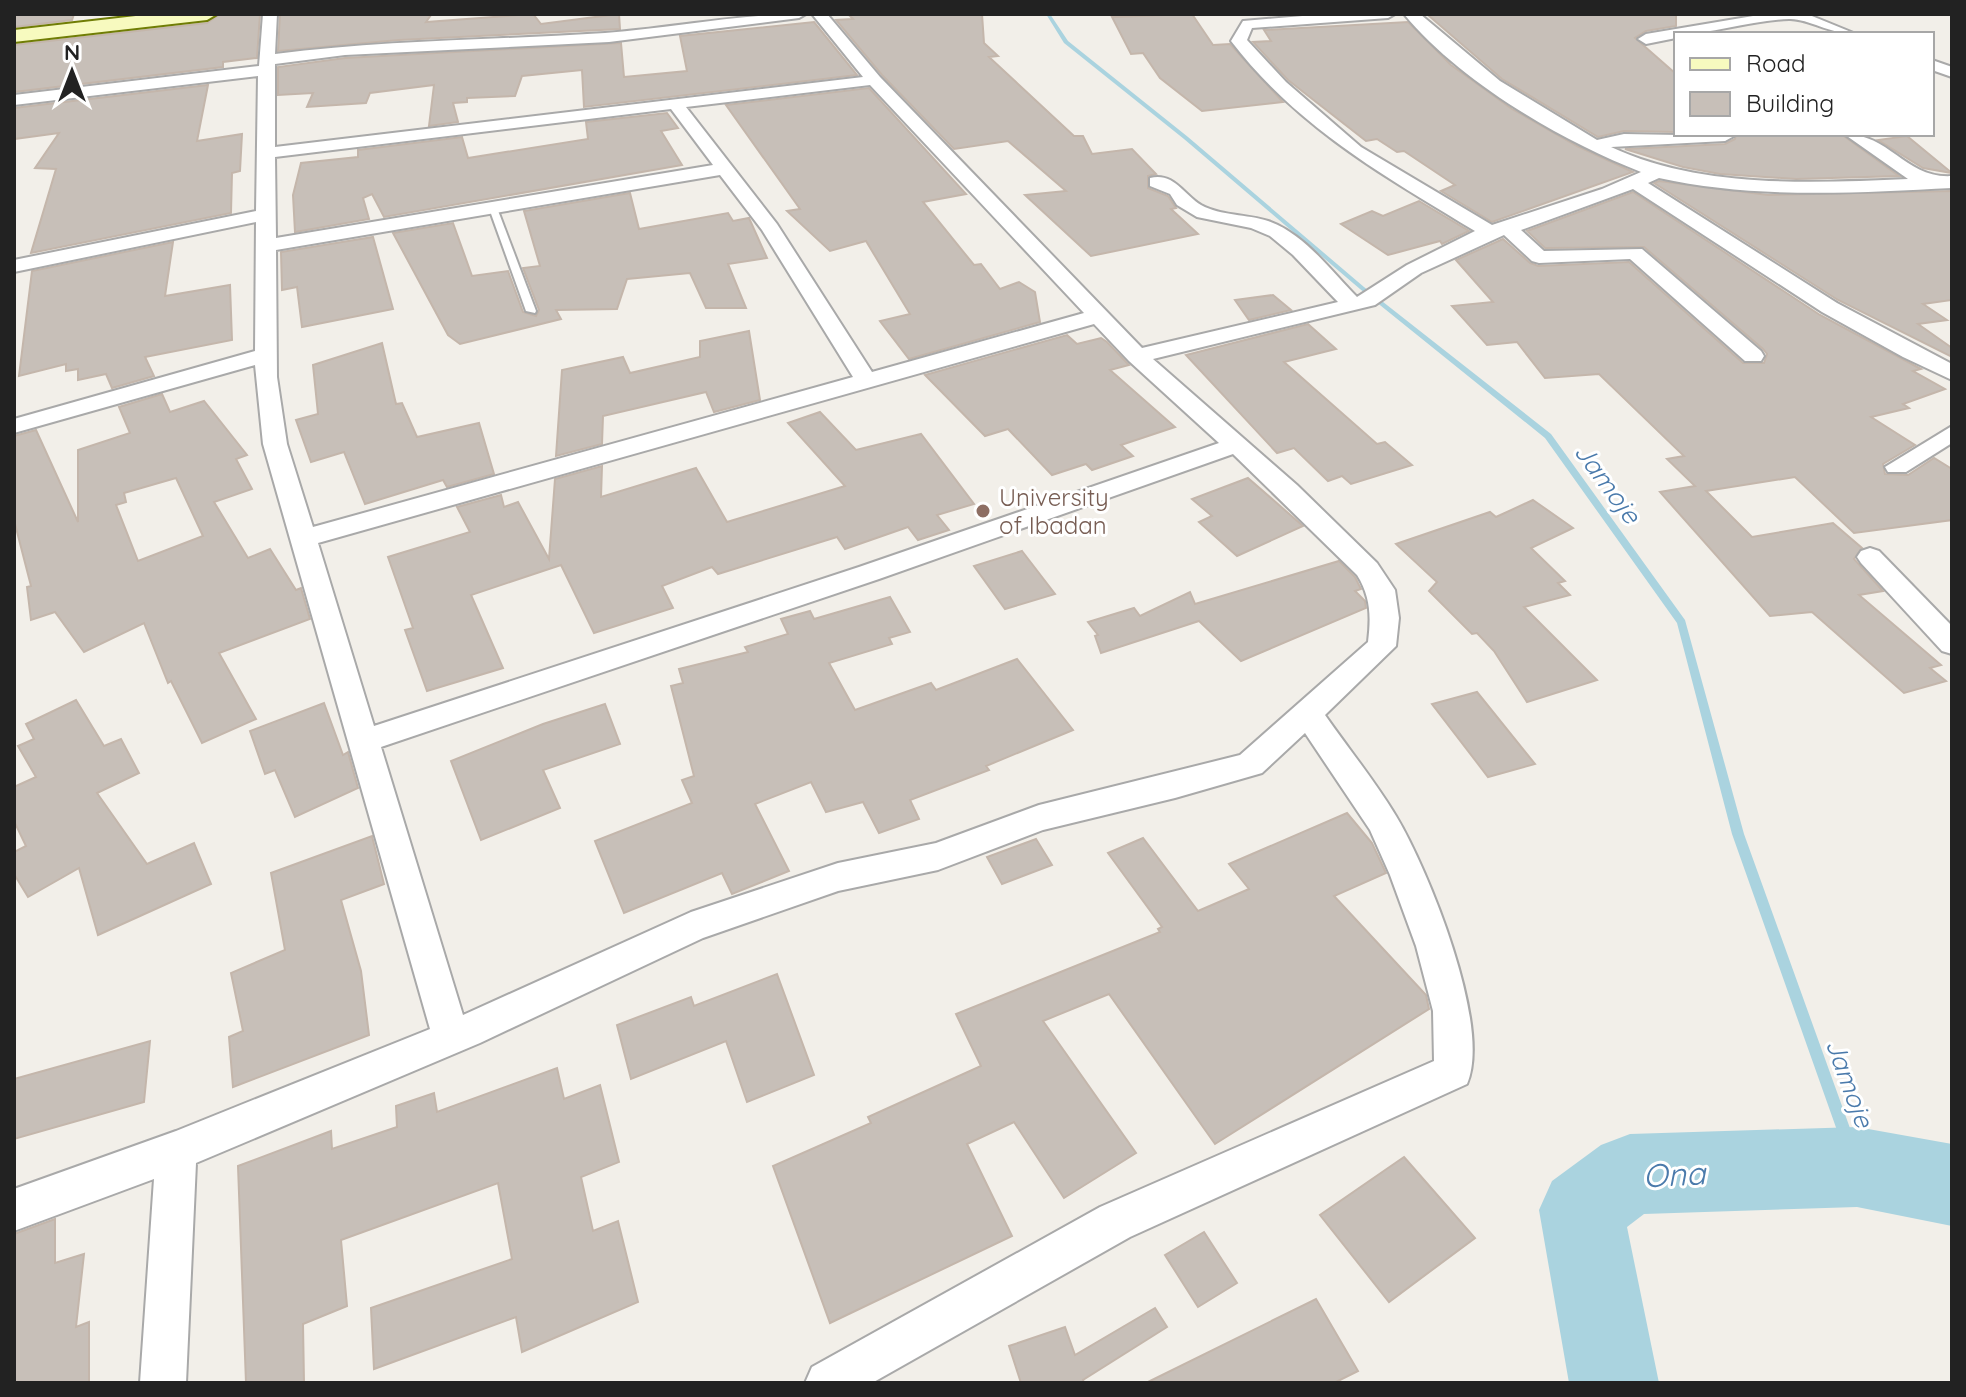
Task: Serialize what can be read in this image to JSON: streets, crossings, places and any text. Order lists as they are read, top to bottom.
{
  "water": ["Jamoje", "Ona"],
  "places": ["University of Ibadan"],
  "legend": ["Road", "Building"],
  "north": "top"
}
